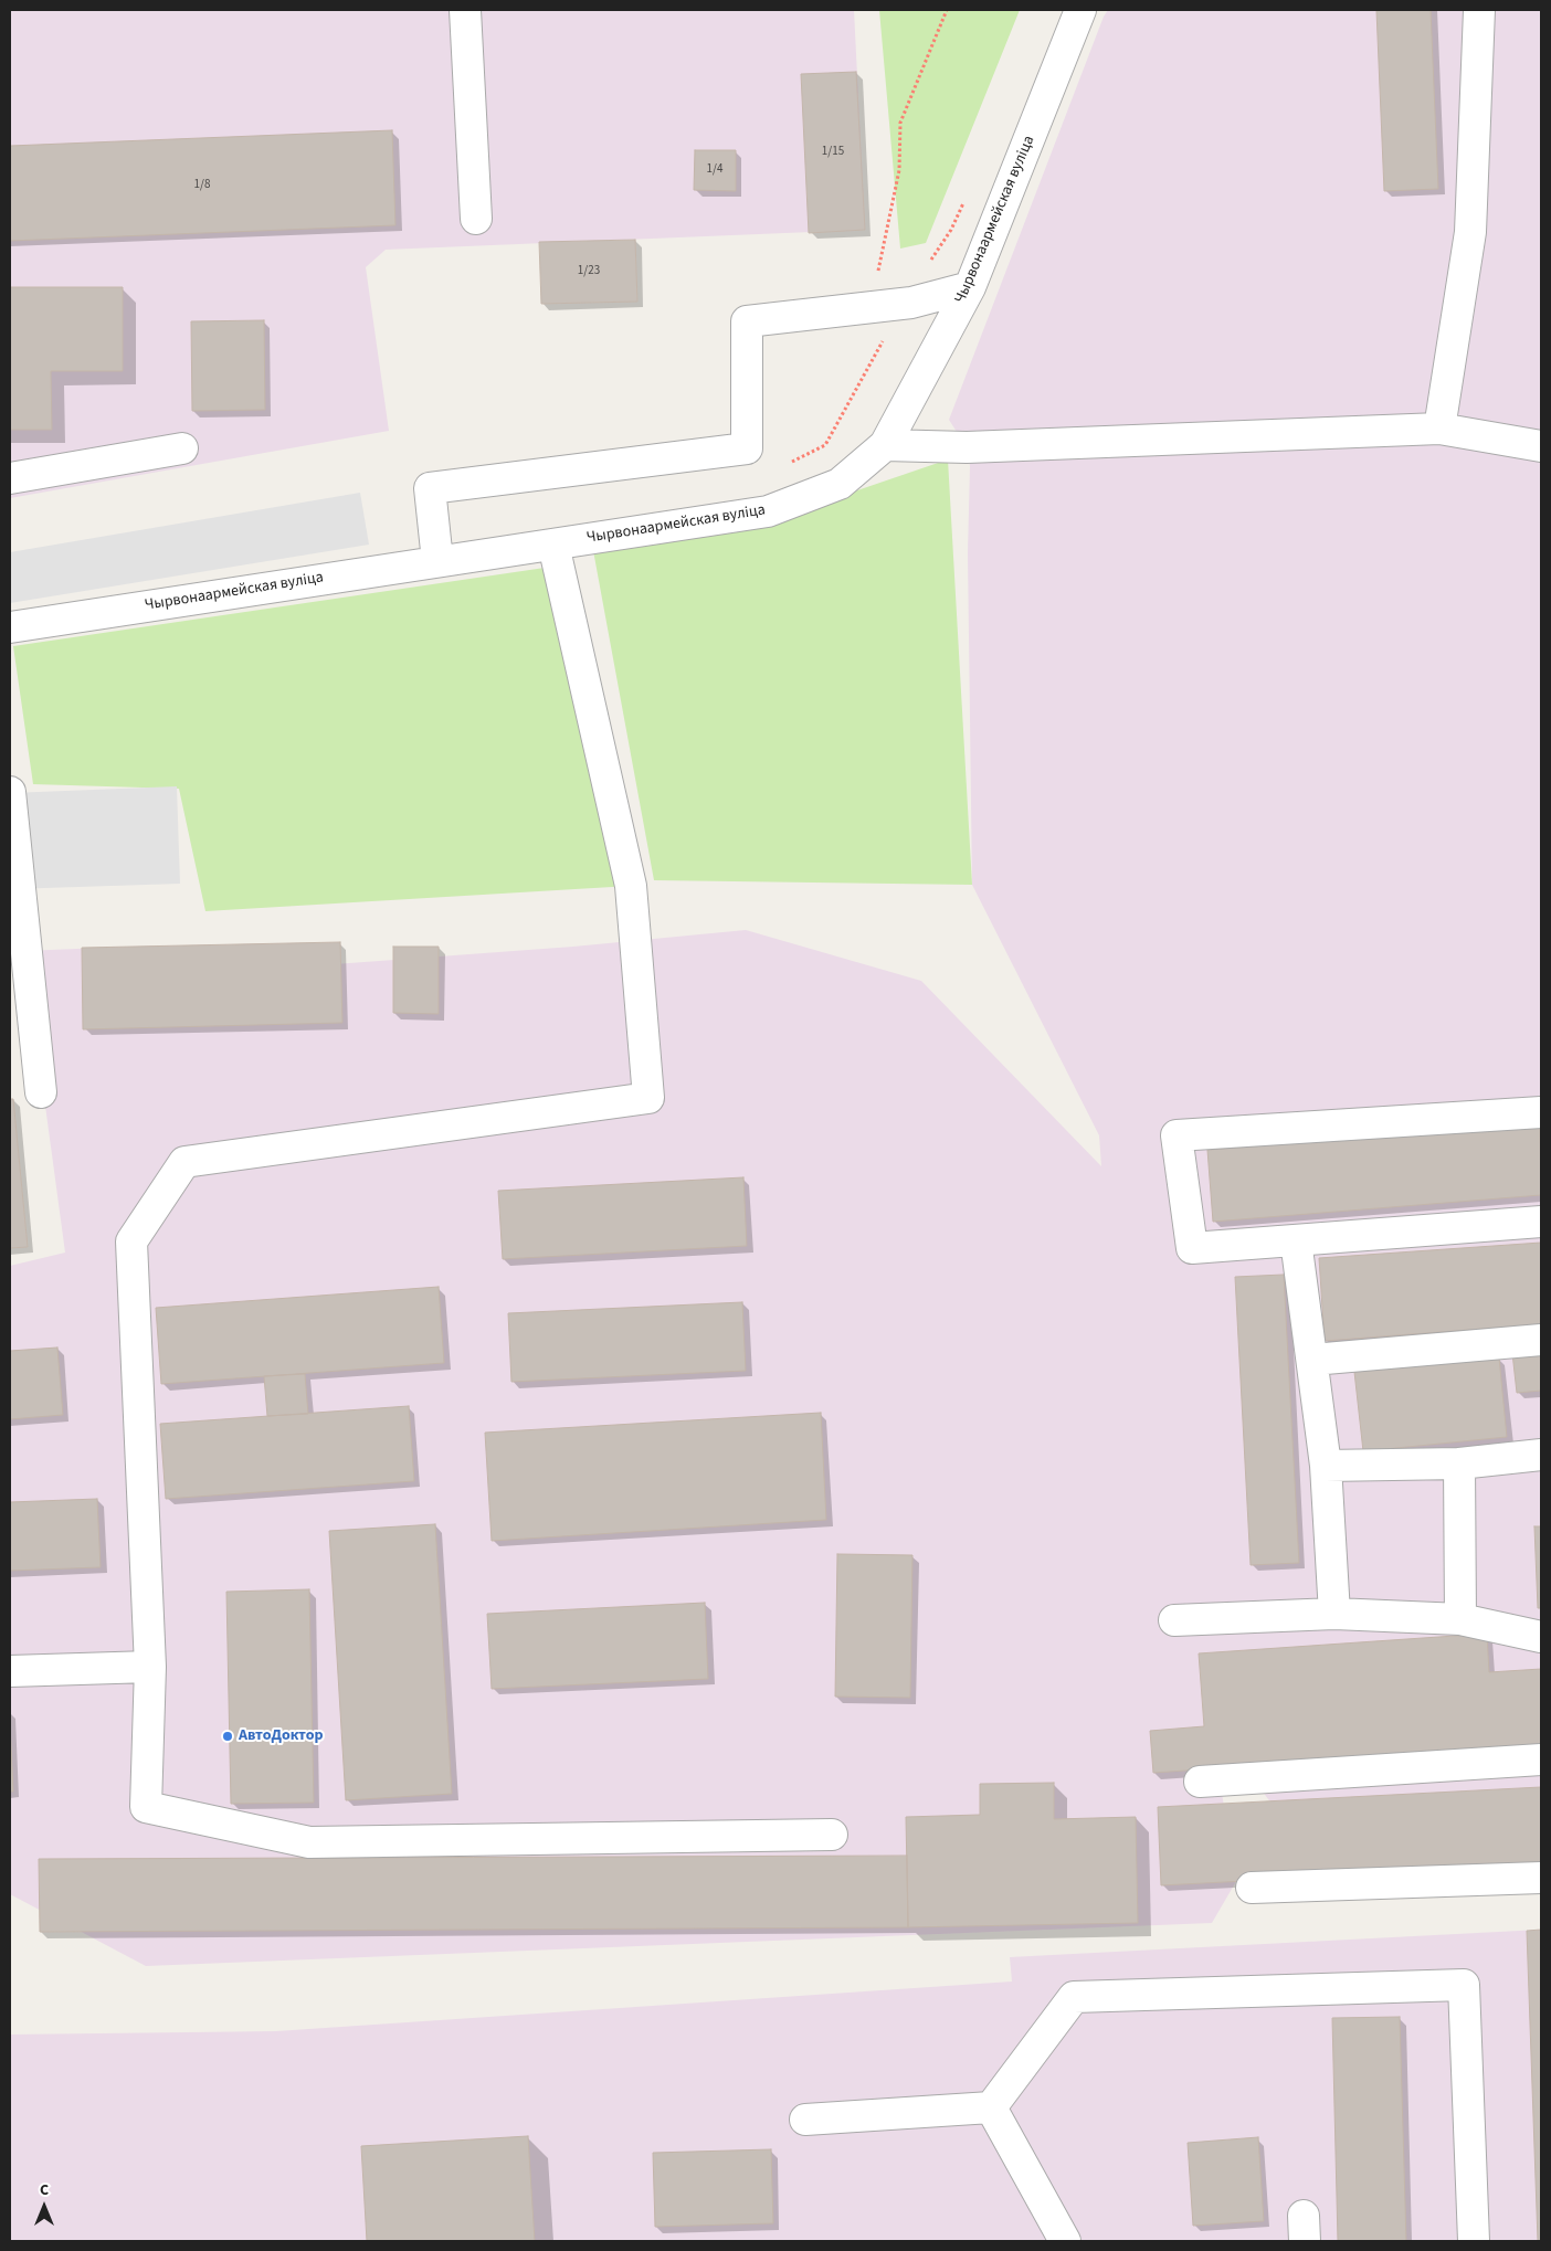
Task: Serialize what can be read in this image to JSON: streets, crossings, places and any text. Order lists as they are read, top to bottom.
{
  "streets": {
    "street": ["Чырвонаармейская вуліца"]
  },
  "places": ["АвтоДоктор"],
  "house_numbers": [
    "1/15",
    "1/4",
    "1/8",
    "1/23"
  ],
  "north": "top"
}
